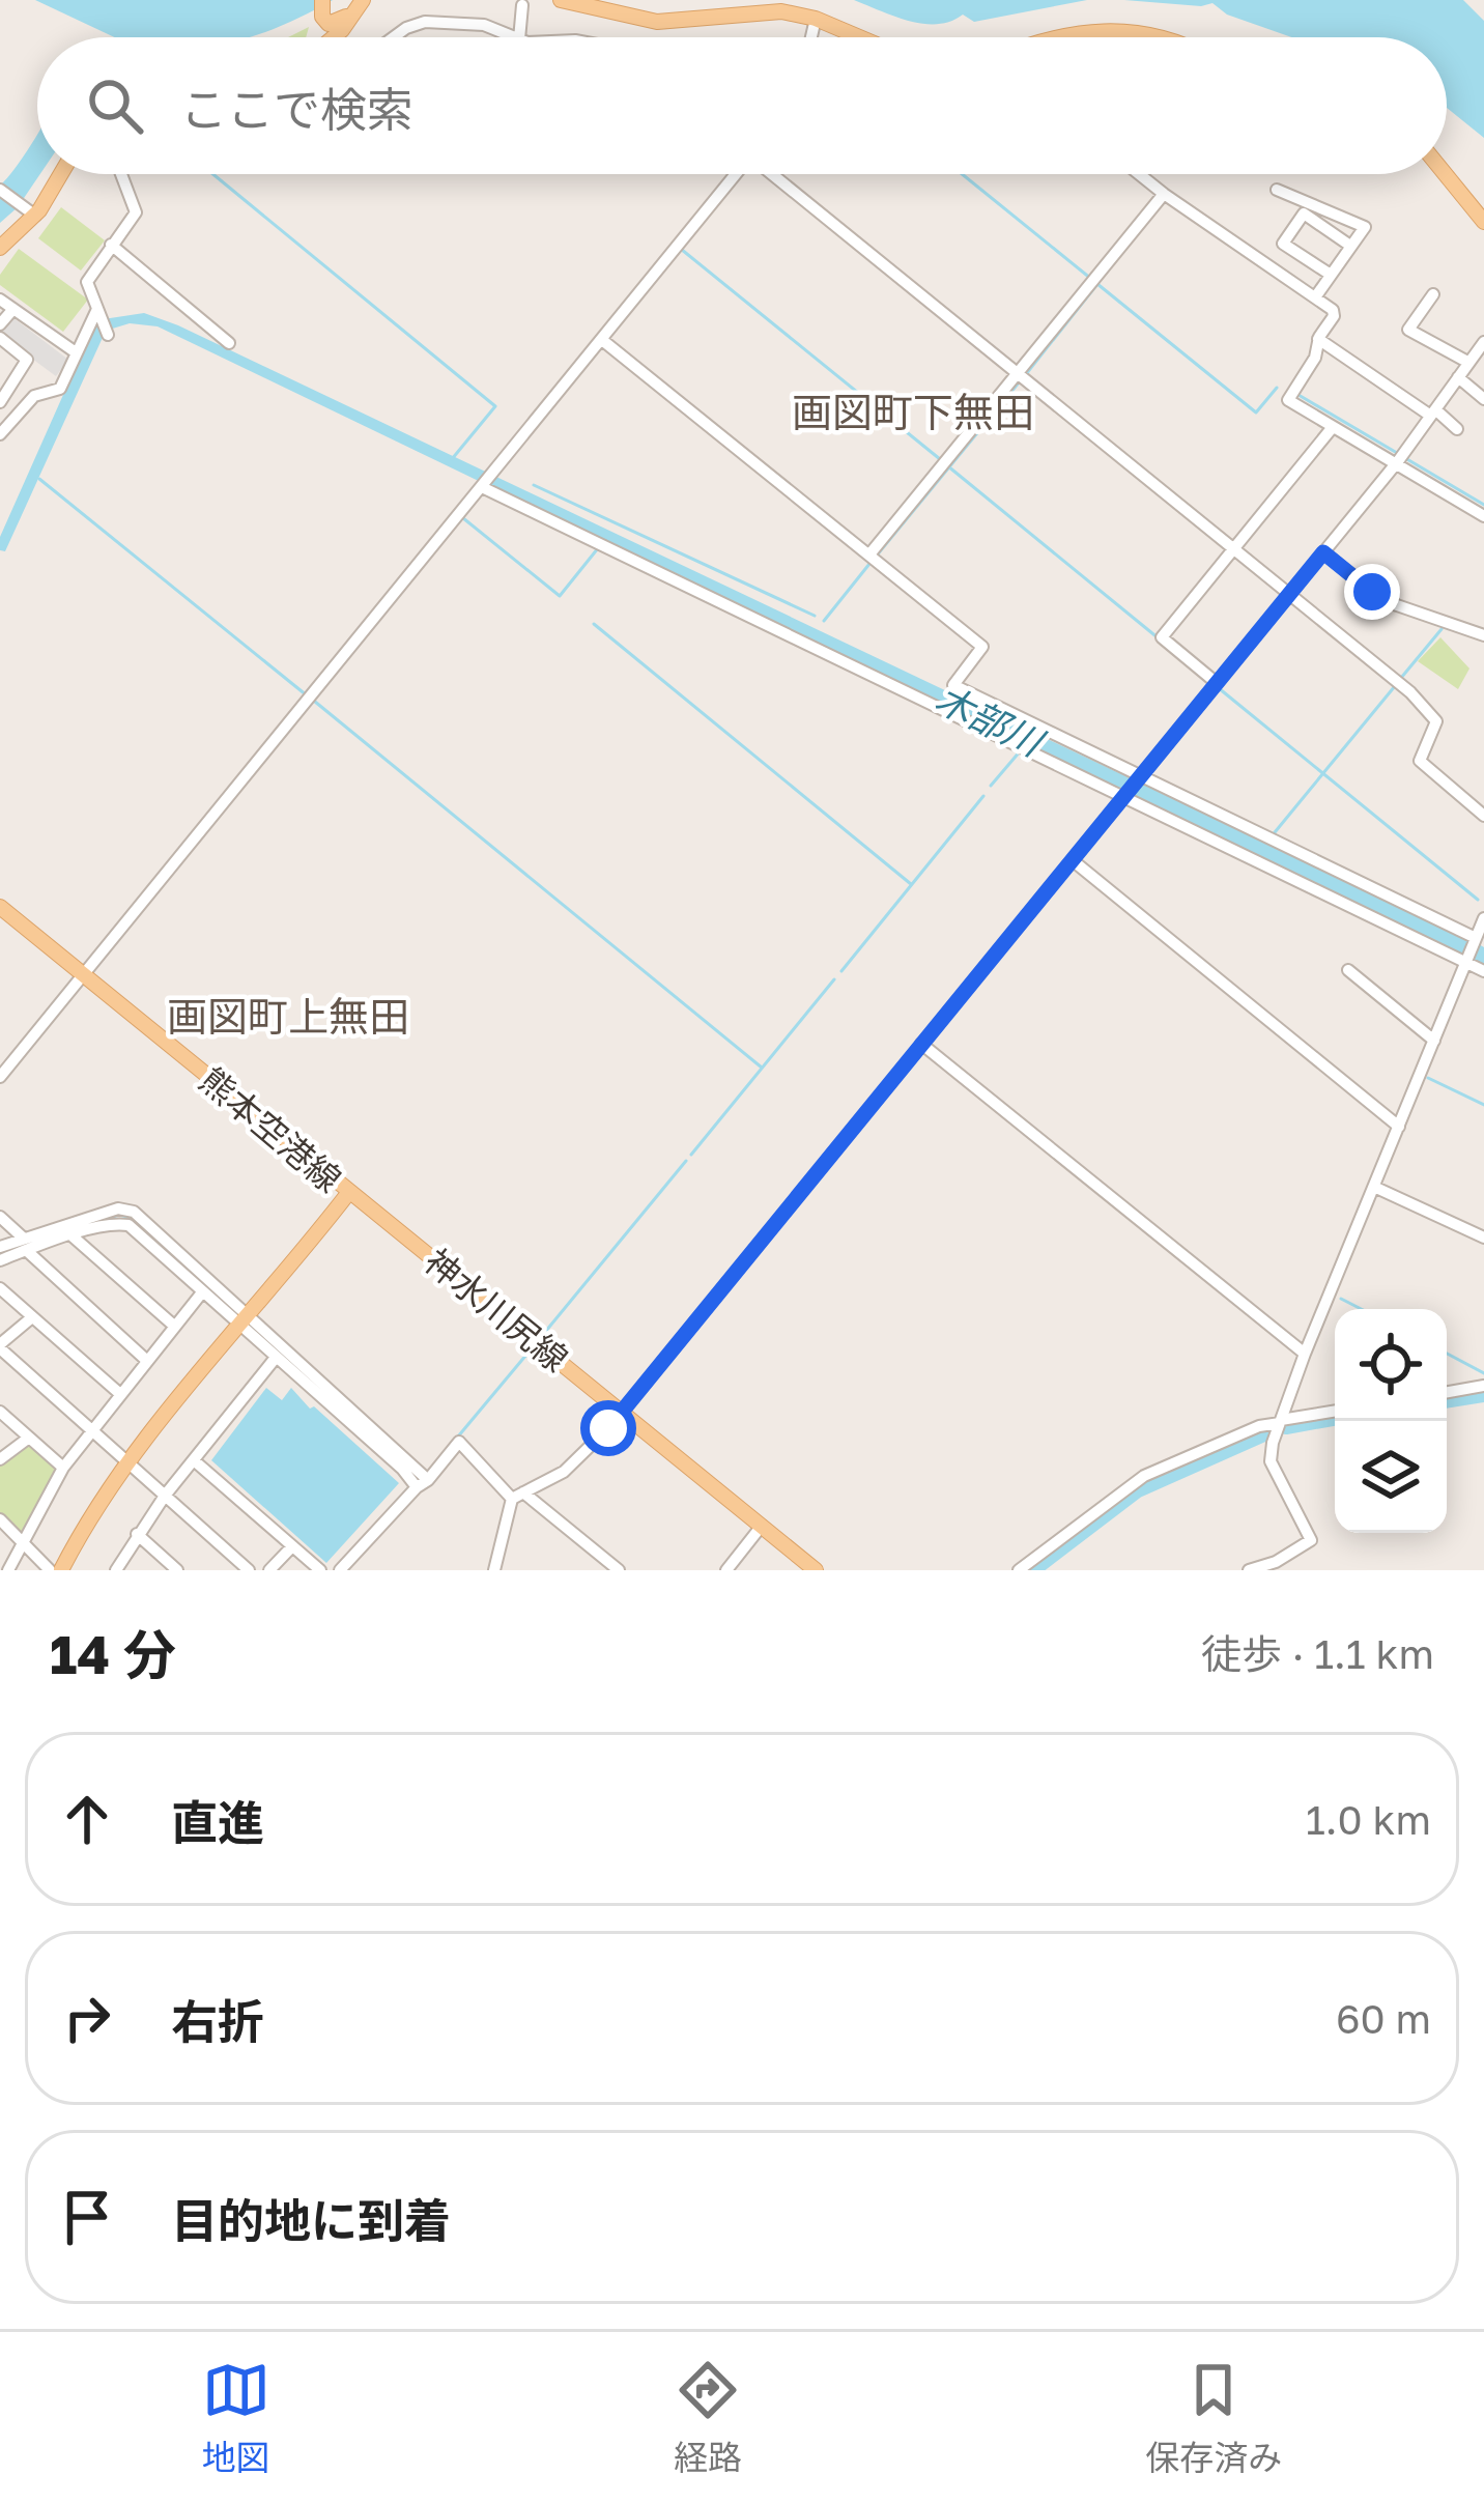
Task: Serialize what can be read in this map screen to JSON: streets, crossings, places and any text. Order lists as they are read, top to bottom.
{
  "streets": {
    "main road": ["熊本空港線", "神水川尻線"]
  },
  "crossings": [
    ["熊本空港線", "神水川尻線"]
  ],
  "districts": ["画図町下無田", "画図町上無田"],
  "water": ["木部川"],
  "page": {
    "search": "ここで検索",
    "heading": ["14 分", "徒歩 · 1.1 km"],
    "list": [
      ["直進", "1.0 km"],
      ["右折", "60 m"],
      "目的地に到着"
    ],
    "nav": ["地図", "経路", "保存済み"]
  }
}
